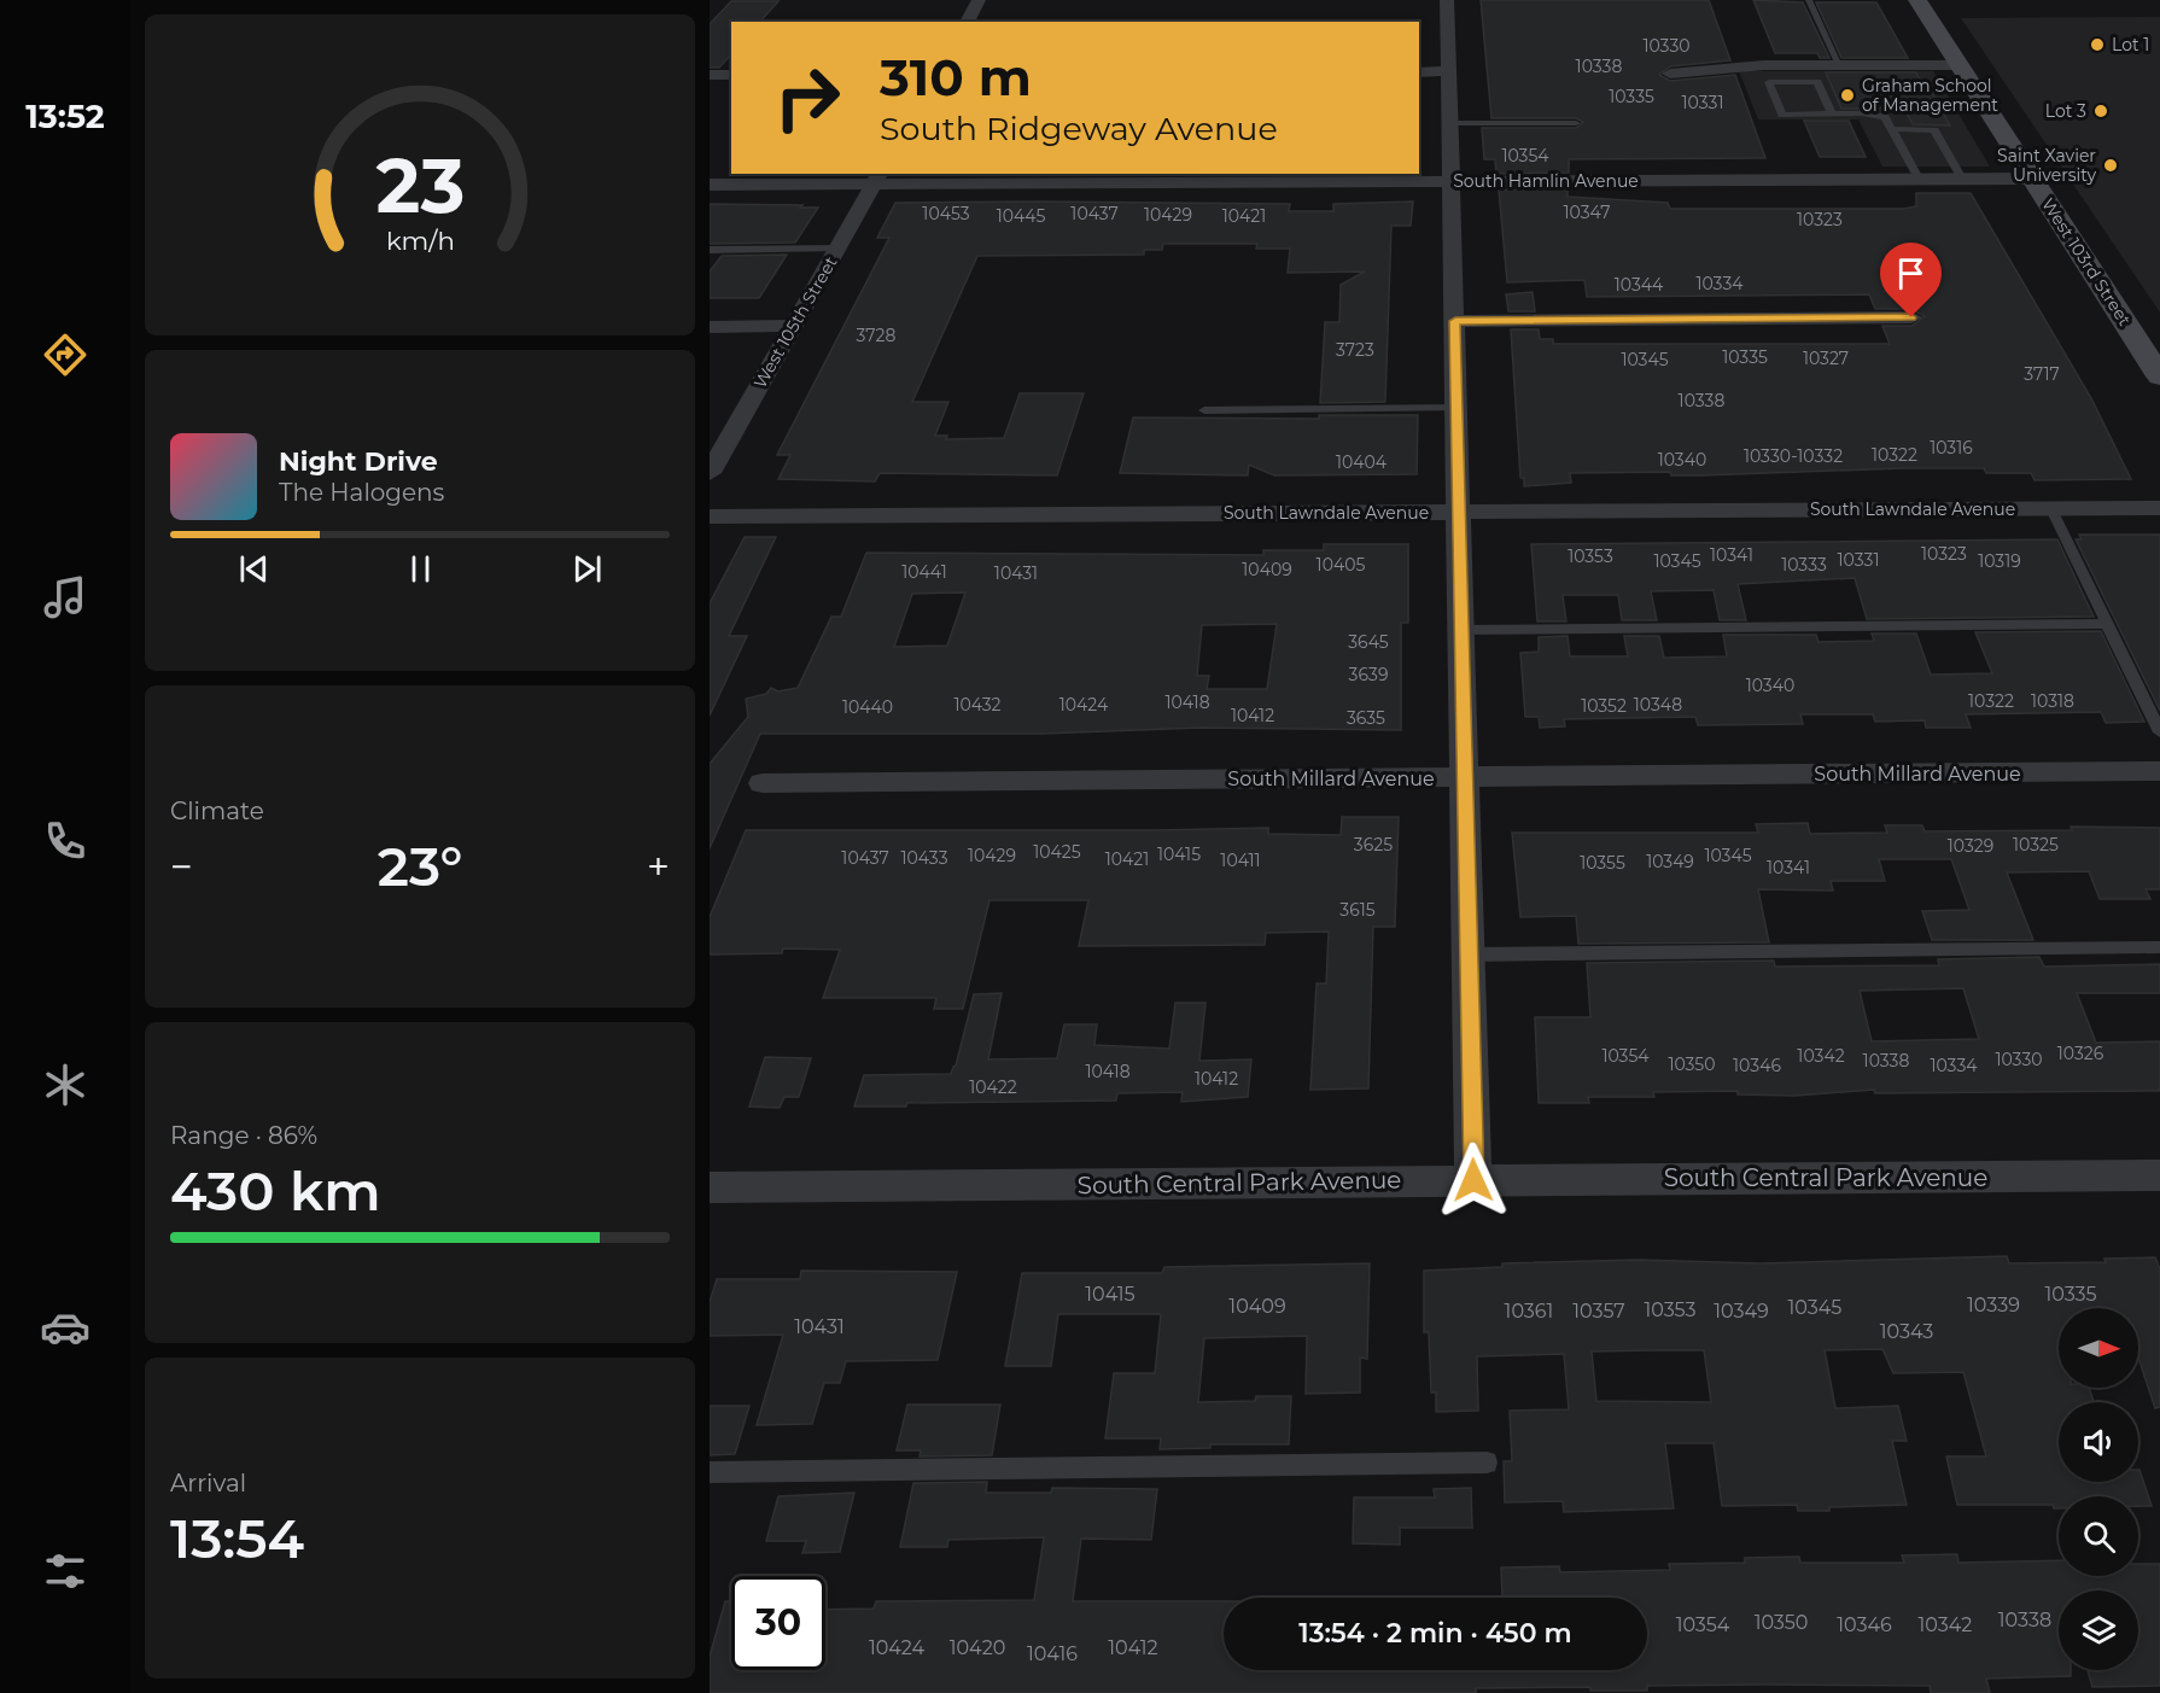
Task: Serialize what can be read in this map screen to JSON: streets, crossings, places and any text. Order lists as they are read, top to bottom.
{
  "streets": {
    "main road": ["West 103rd Street"],
    "street": [
      "South Hamlin Avenue",
      "West 105th Street",
      "South Lawndale Avenue",
      "South Millard Avenue",
      "South Central Park Avenue"
    ]
  },
  "crossings": [
    ["South Hamlin Avenue", "West 103rd Street"],
    ["South Hamlin Avenue", "West 105th Street"]
  ],
  "places": [
    "Lot 1",
    "Graham School of Management",
    "Lot 3",
    "Saint Xavier University"
  ],
  "house_numbers": [
    "10330",
    "10338",
    "10335",
    "10331",
    "10354",
    "10347",
    "10453",
    "10437",
    "10429",
    "10445",
    "10421",
    "10323",
    "10334",
    "10344",
    "3728",
    "3723",
    "10335",
    "10327",
    "10345",
    "3717",
    "10338",
    "10316",
    "10322",
    "10330-10332",
    "10340",
    "10404",
    "10323",
    "10341",
    "10353",
    "10331",
    "10345",
    "10319",
    "10405",
    "10333",
    "10409",
    "10441",
    "10431",
    "3645",
    "3639",
    "10340",
    "10322",
    "10318",
    "10418",
    "10432",
    "10424",
    "10348",
    "10352",
    "10440",
    "10412",
    "3635",
    "3625",
    "10325",
    "10329",
    "10425",
    "10415",
    "10429",
    "10345",
    "10437",
    "10433",
    "10421",
    "10411",
    "10349",
    "10355",
    "10341",
    "3615",
    "10326",
    "10354",
    "10342",
    "10330",
    "10338",
    "10350",
    "10346",
    "10334",
    "10418",
    "10412",
    "10422",
    "10415",
    "10335",
    "10339",
    "10409",
    "10345",
    "10353",
    "10361",
    "10357",
    "10349",
    "10431",
    "10343",
    "10338",
    "10350",
    "10354",
    "10346",
    "10342",
    "10424",
    "10420",
    "10412",
    "10416"
  ],
  "north": "right",
  "page": {
    "tabs": "13:52",
    "turn": ["310 m", "South Ridgeway Avenue"],
    "song": ["Night Drive", "The Halogens"],
    "tile": [
      "Climate",
      ["Range · 86%", "430 km"],
      ["Arrival", "13:54"]
    ],
    "heat": ["−", "23°", "+"],
    "limit": "30",
    "trip": "13:54 · 2 min · 450 m",
    "gauge": ["23", "km/h"]
  }
}
